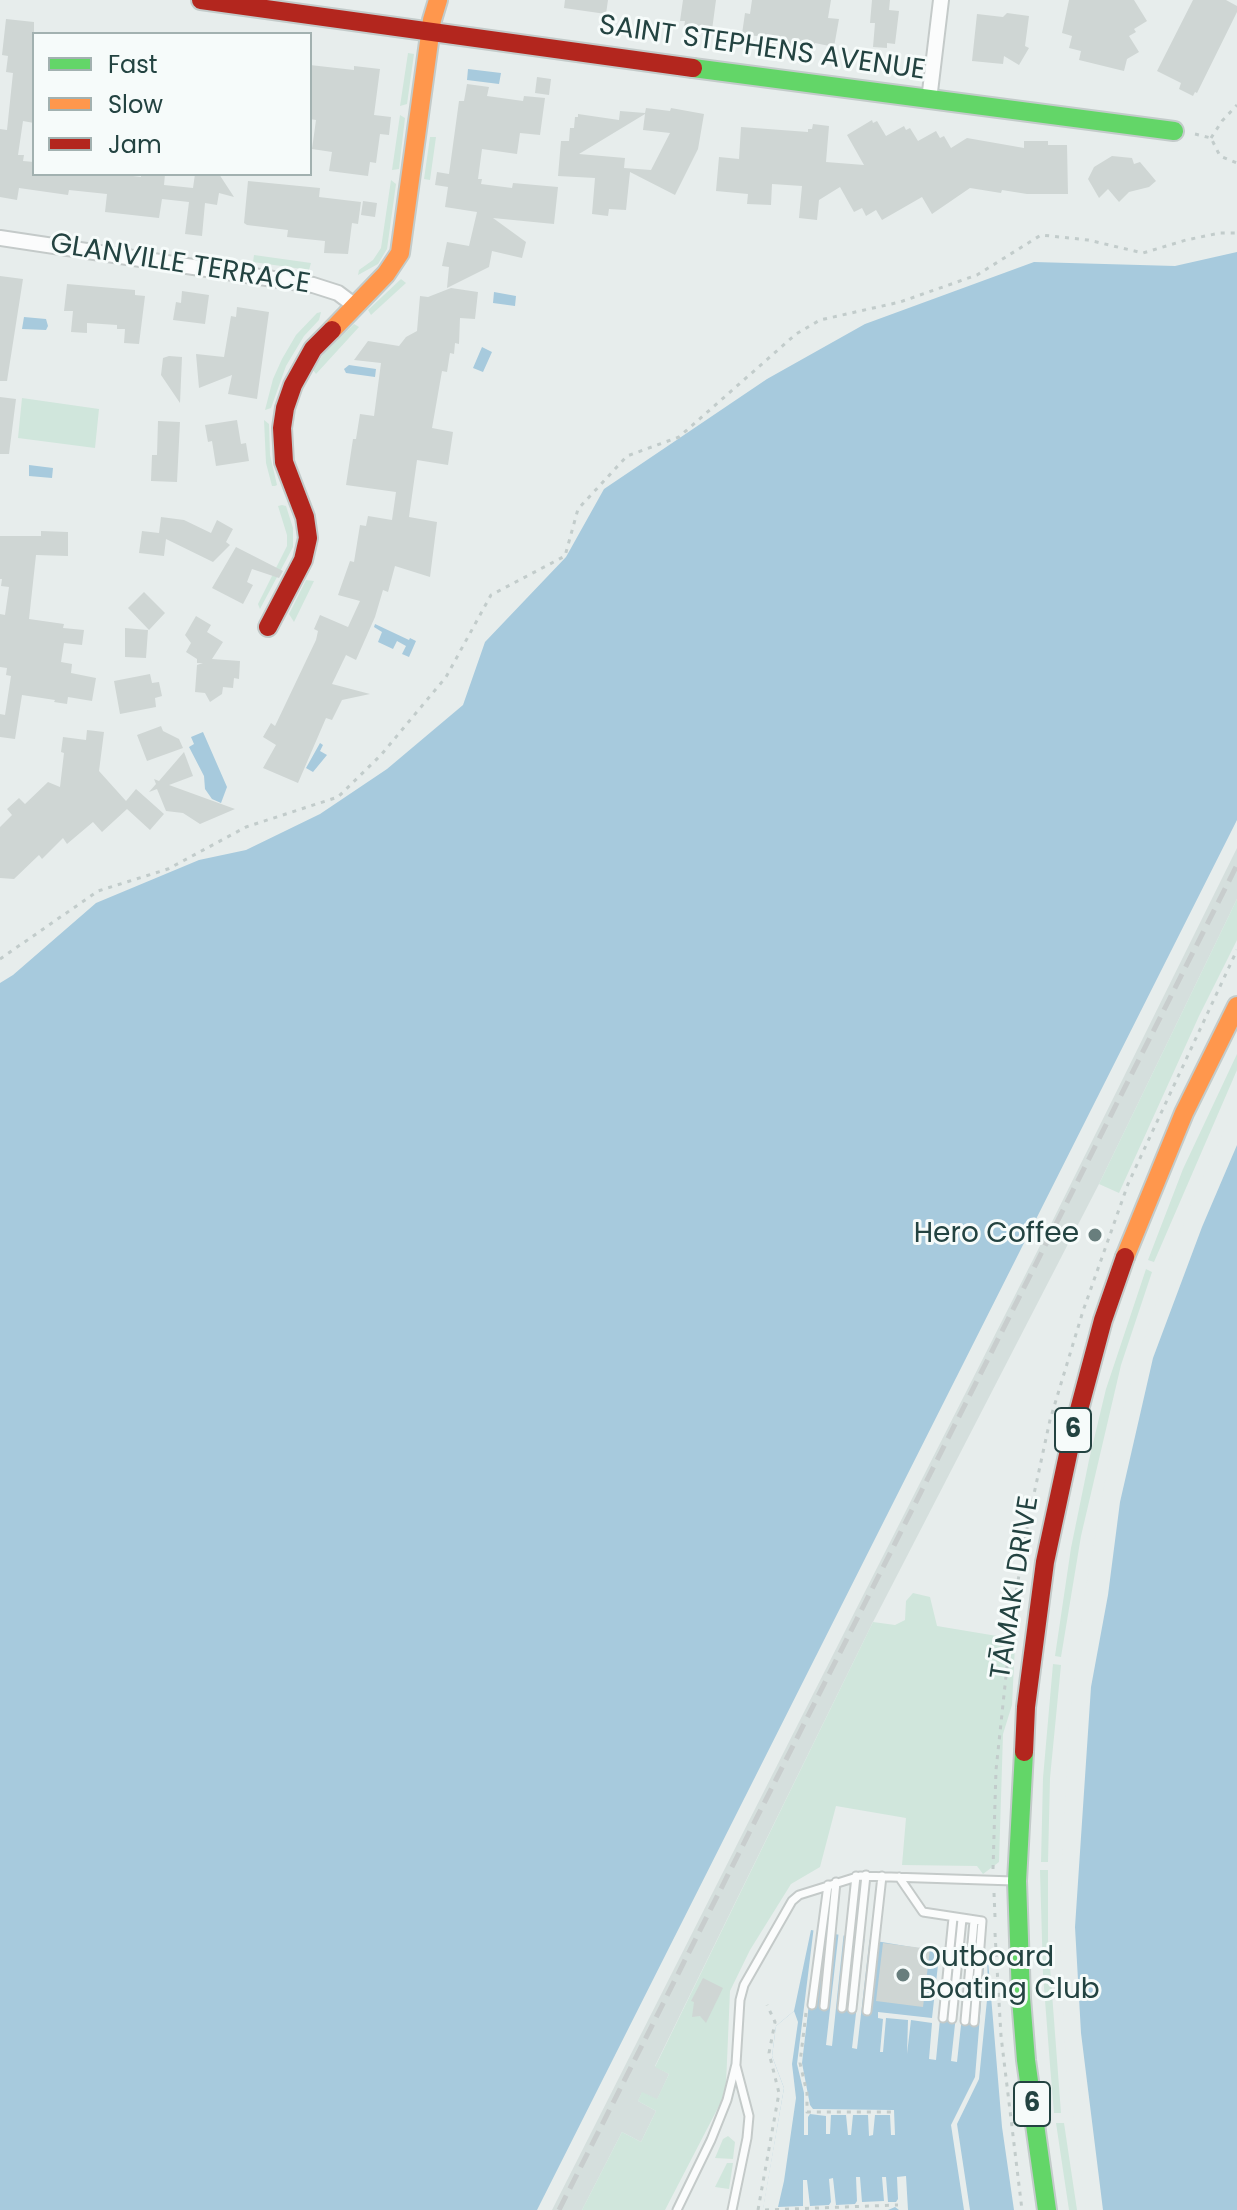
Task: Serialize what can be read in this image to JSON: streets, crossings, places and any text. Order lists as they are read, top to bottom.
{
  "streets": {
    "street": [
      "SAINT STEPHENS AVENUE",
      "GLANVILLE TERRACE",
      "6",
      "TĀMAKI DRIVE"
    ]
  },
  "places": ["Hero Coffee", "Outboard Boating Club"],
  "legend": ["Fast", "Slow", "Jam"]
}
